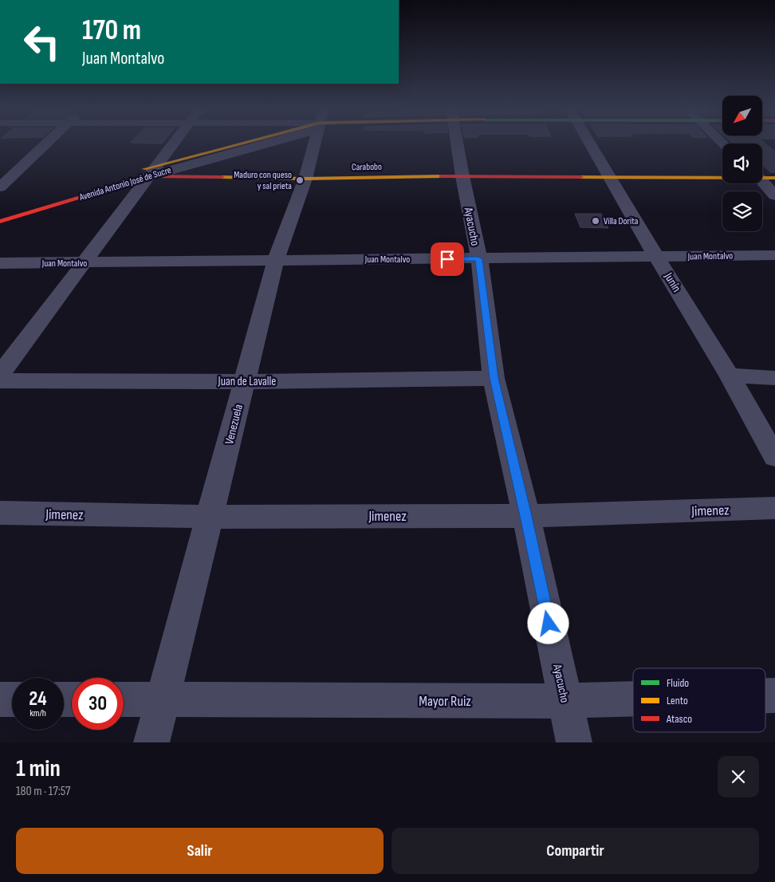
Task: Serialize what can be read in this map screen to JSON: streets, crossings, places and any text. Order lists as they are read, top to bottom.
{
  "streets": {
    "main road": ["Carabobo", "Avenida Antonio José de Sucre"],
    "street": [
      "Ayacucho",
      "Juan Montalvo",
      "Junín",
      "Juan de Lavalle",
      "Venezuela",
      "Jimenez",
      "Mayor Ruiz"
    ]
  },
  "crossings": [
    ["Carabobo", "Avenida Antonio José de Sucre"],
    ["Carabobo", "Ayacucho"],
    ["Carabobo", "Junín"],
    ["Carabobo", "Venezuela"],
    ["Ayacucho", "Juan Montalvo"],
    ["Ayacucho", "Juan de Lavalle"],
    ["Ayacucho", "Jimenez"],
    ["Ayacucho", "Mayor Ruiz"],
    ["Juan Montalvo", "Junín"],
    ["Juan Montalvo", "Venezuela"],
    ["Juan de Lavalle", "Venezuela"],
    ["Venezuela", "Jimenez"],
    ["Venezuela", "Mayor Ruiz"]
  ],
  "places": ["Maduro con queso y sal prieta", "Villa Dorita"],
  "legend": ["Fluido", "Lento", "Atasco"],
  "north": "bottom left",
  "page": {
    "turn": ["170 m", "Juan Montalvo"],
    "speed": "24 km/h",
    "limit": "30",
    "heading": ["1 min", "180 m · 17:57"],
    "buttons": ["Salir", "Compartir"]
  }
}
